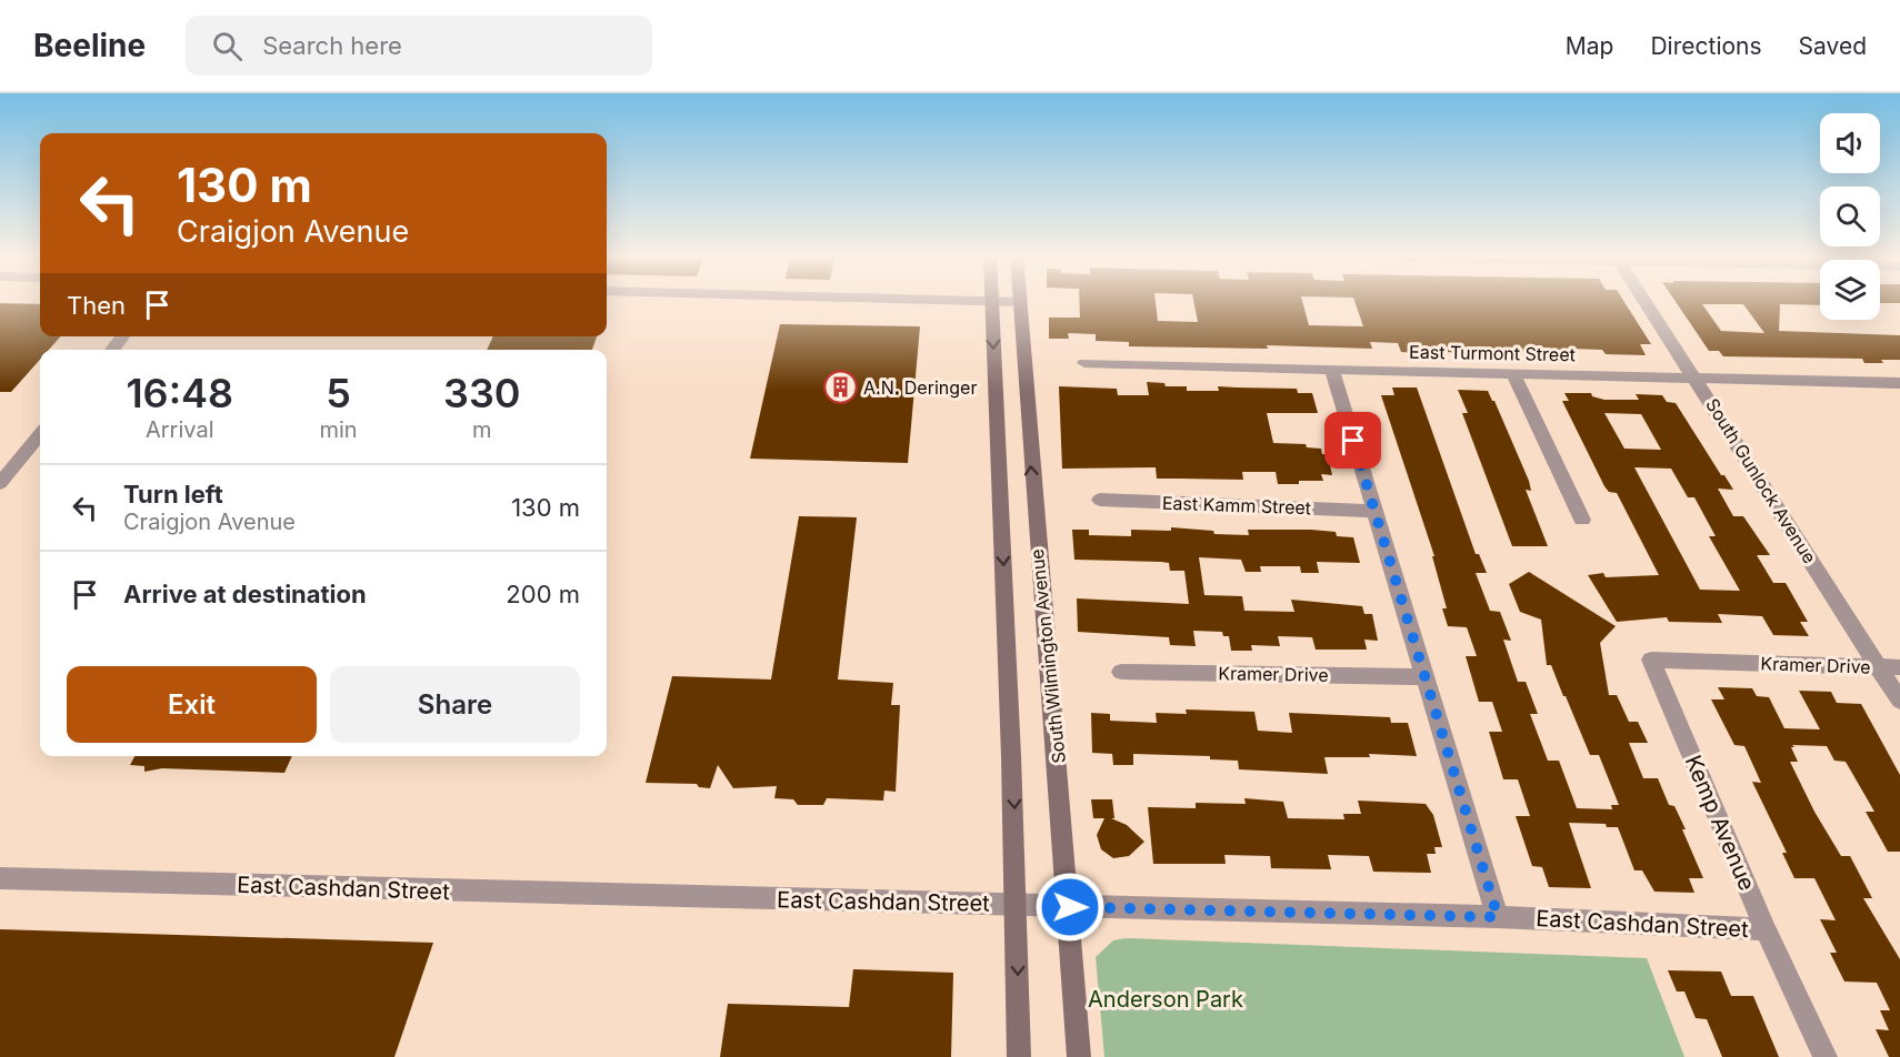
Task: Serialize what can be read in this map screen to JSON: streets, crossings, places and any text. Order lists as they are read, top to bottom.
{
  "streets": {
    "main road": ["South Wilmington Avenue"],
    "street": [
      "East Turmont Street",
      "South Gunlock Avenue",
      "East Kamm Street",
      "Kramer Drive",
      "Kemp Avenue",
      "East Cashdan Street"
    ]
  },
  "crossings": [
    ["East Turmont Street", "South Gunlock Avenue"],
    ["South Gunlock Avenue", "Kramer Drive"],
    ["South Wilmington Avenue", "East Cashdan Street"],
    ["Kramer Drive", "Kemp Avenue"],
    ["Kemp Avenue", "East Cashdan Street"]
  ],
  "parks": ["Anderson Park"],
  "places": {
    "building": ["A.N. Deringer"]
  },
  "page": {
    "header": "Beeline",
    "search": "Search here",
    "nav": ["Map", "Directions", "Saved"],
    "turn": ["130 m", "Craigjon Avenue"],
    "then": "Then",
    "eta": [
      "16:48",
      "Arrival",
      "5",
      "min",
      "330",
      "m"
    ],
    "list": [
      {
        "name": "Turn left",
        "note": "Craigjon Avenue",
        "value": "130 m"
      },
      {
        "name": "Arrive at destination",
        "value": "200 m"
      }
    ],
    "buttons": ["Exit", "Share"]
  }
}
